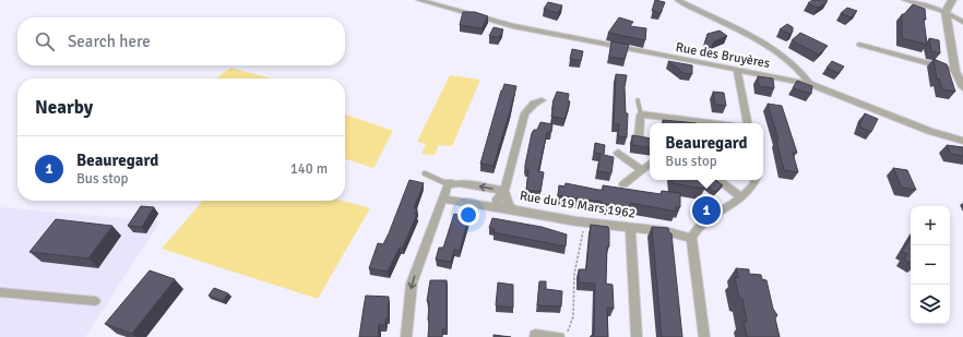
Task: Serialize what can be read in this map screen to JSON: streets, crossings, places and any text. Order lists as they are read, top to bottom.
{
  "streets": {
    "street": ["Rue des Bruyères", "Rue du 19 Mars 1962"]
  },
  "page": {
    "search": "Search here",
    "heading": "Nearby",
    "popup": ["Beauregard", "Bus stop"],
    "list": [
      {
        "mark": "1",
        "name": "Beauregard",
        "note": "Bus stop",
        "value": "140 m"
      }
    ],
    "pins": "1",
    "map_buttons": ["+", "−"]
  }
}
